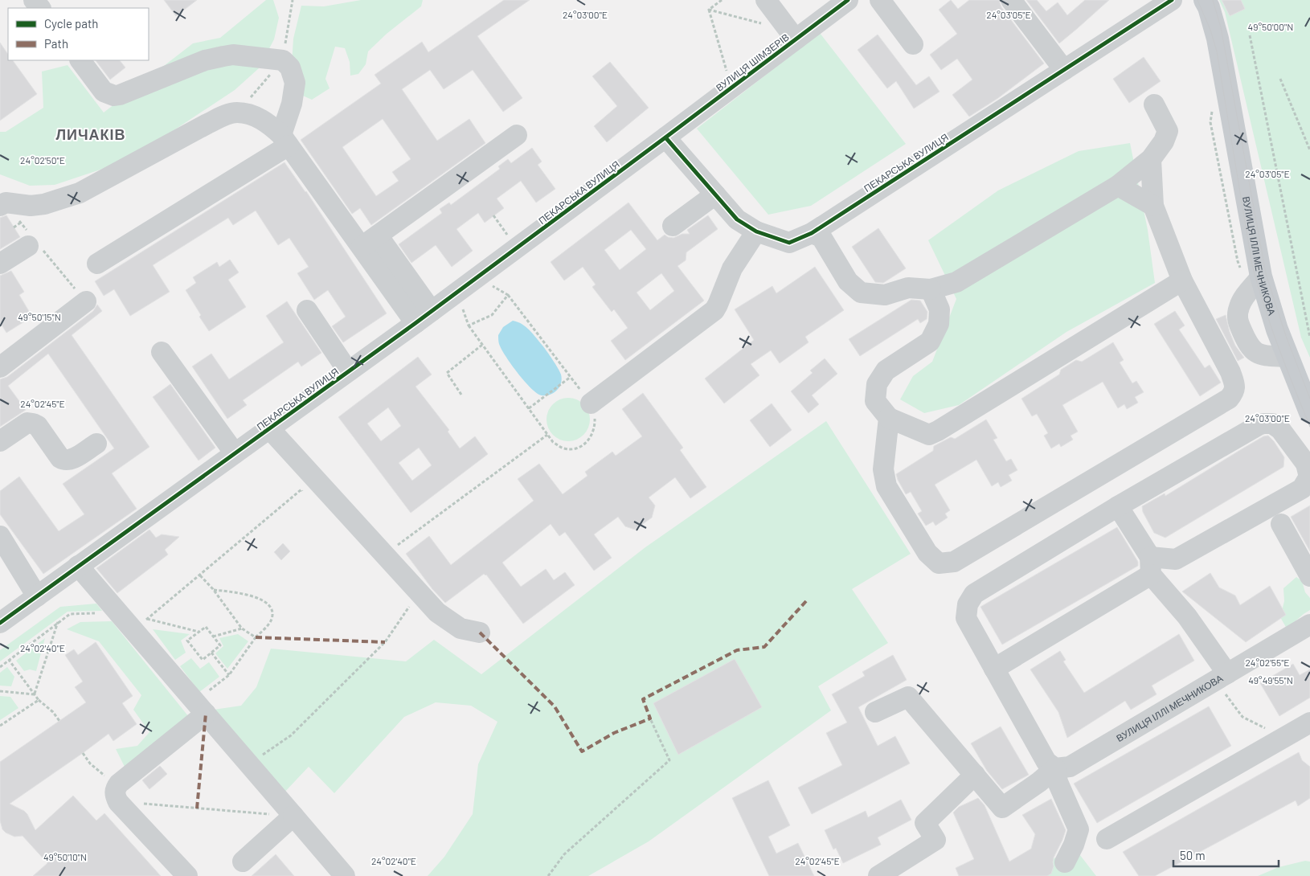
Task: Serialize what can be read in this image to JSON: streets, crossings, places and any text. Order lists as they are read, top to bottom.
{
  "streets": {
    "main road": ["ВУЛИЦЯ ІЛЛІ МЕЧНИКОВА"],
    "street": ["ВУЛИЦЯ ШІМЗЕРІВ", "ПЕКАРСЬКА ВУЛИЦЯ"]
  },
  "crossings": [
    ["ВУЛИЦЯ ШІМЗЕРІВ", "ПЕКАРСЬКА ВУЛИЦЯ"]
  ],
  "districts": ["ЛИЧАКІВ"],
  "legend": ["Cycle path", "Path"],
  "scale_bar": "50 m",
  "coordinates": [
    "24°03'00\"E",
    "24°03'05\"E",
    "49°50'00\"N",
    "24°02'50\"E",
    "49°50'15\"N",
    "24°02'45\"E",
    "24°02'40\"E",
    "24°02'55\"E",
    "49°49'55\"N",
    "49°50'10\"N"
  ]
}
